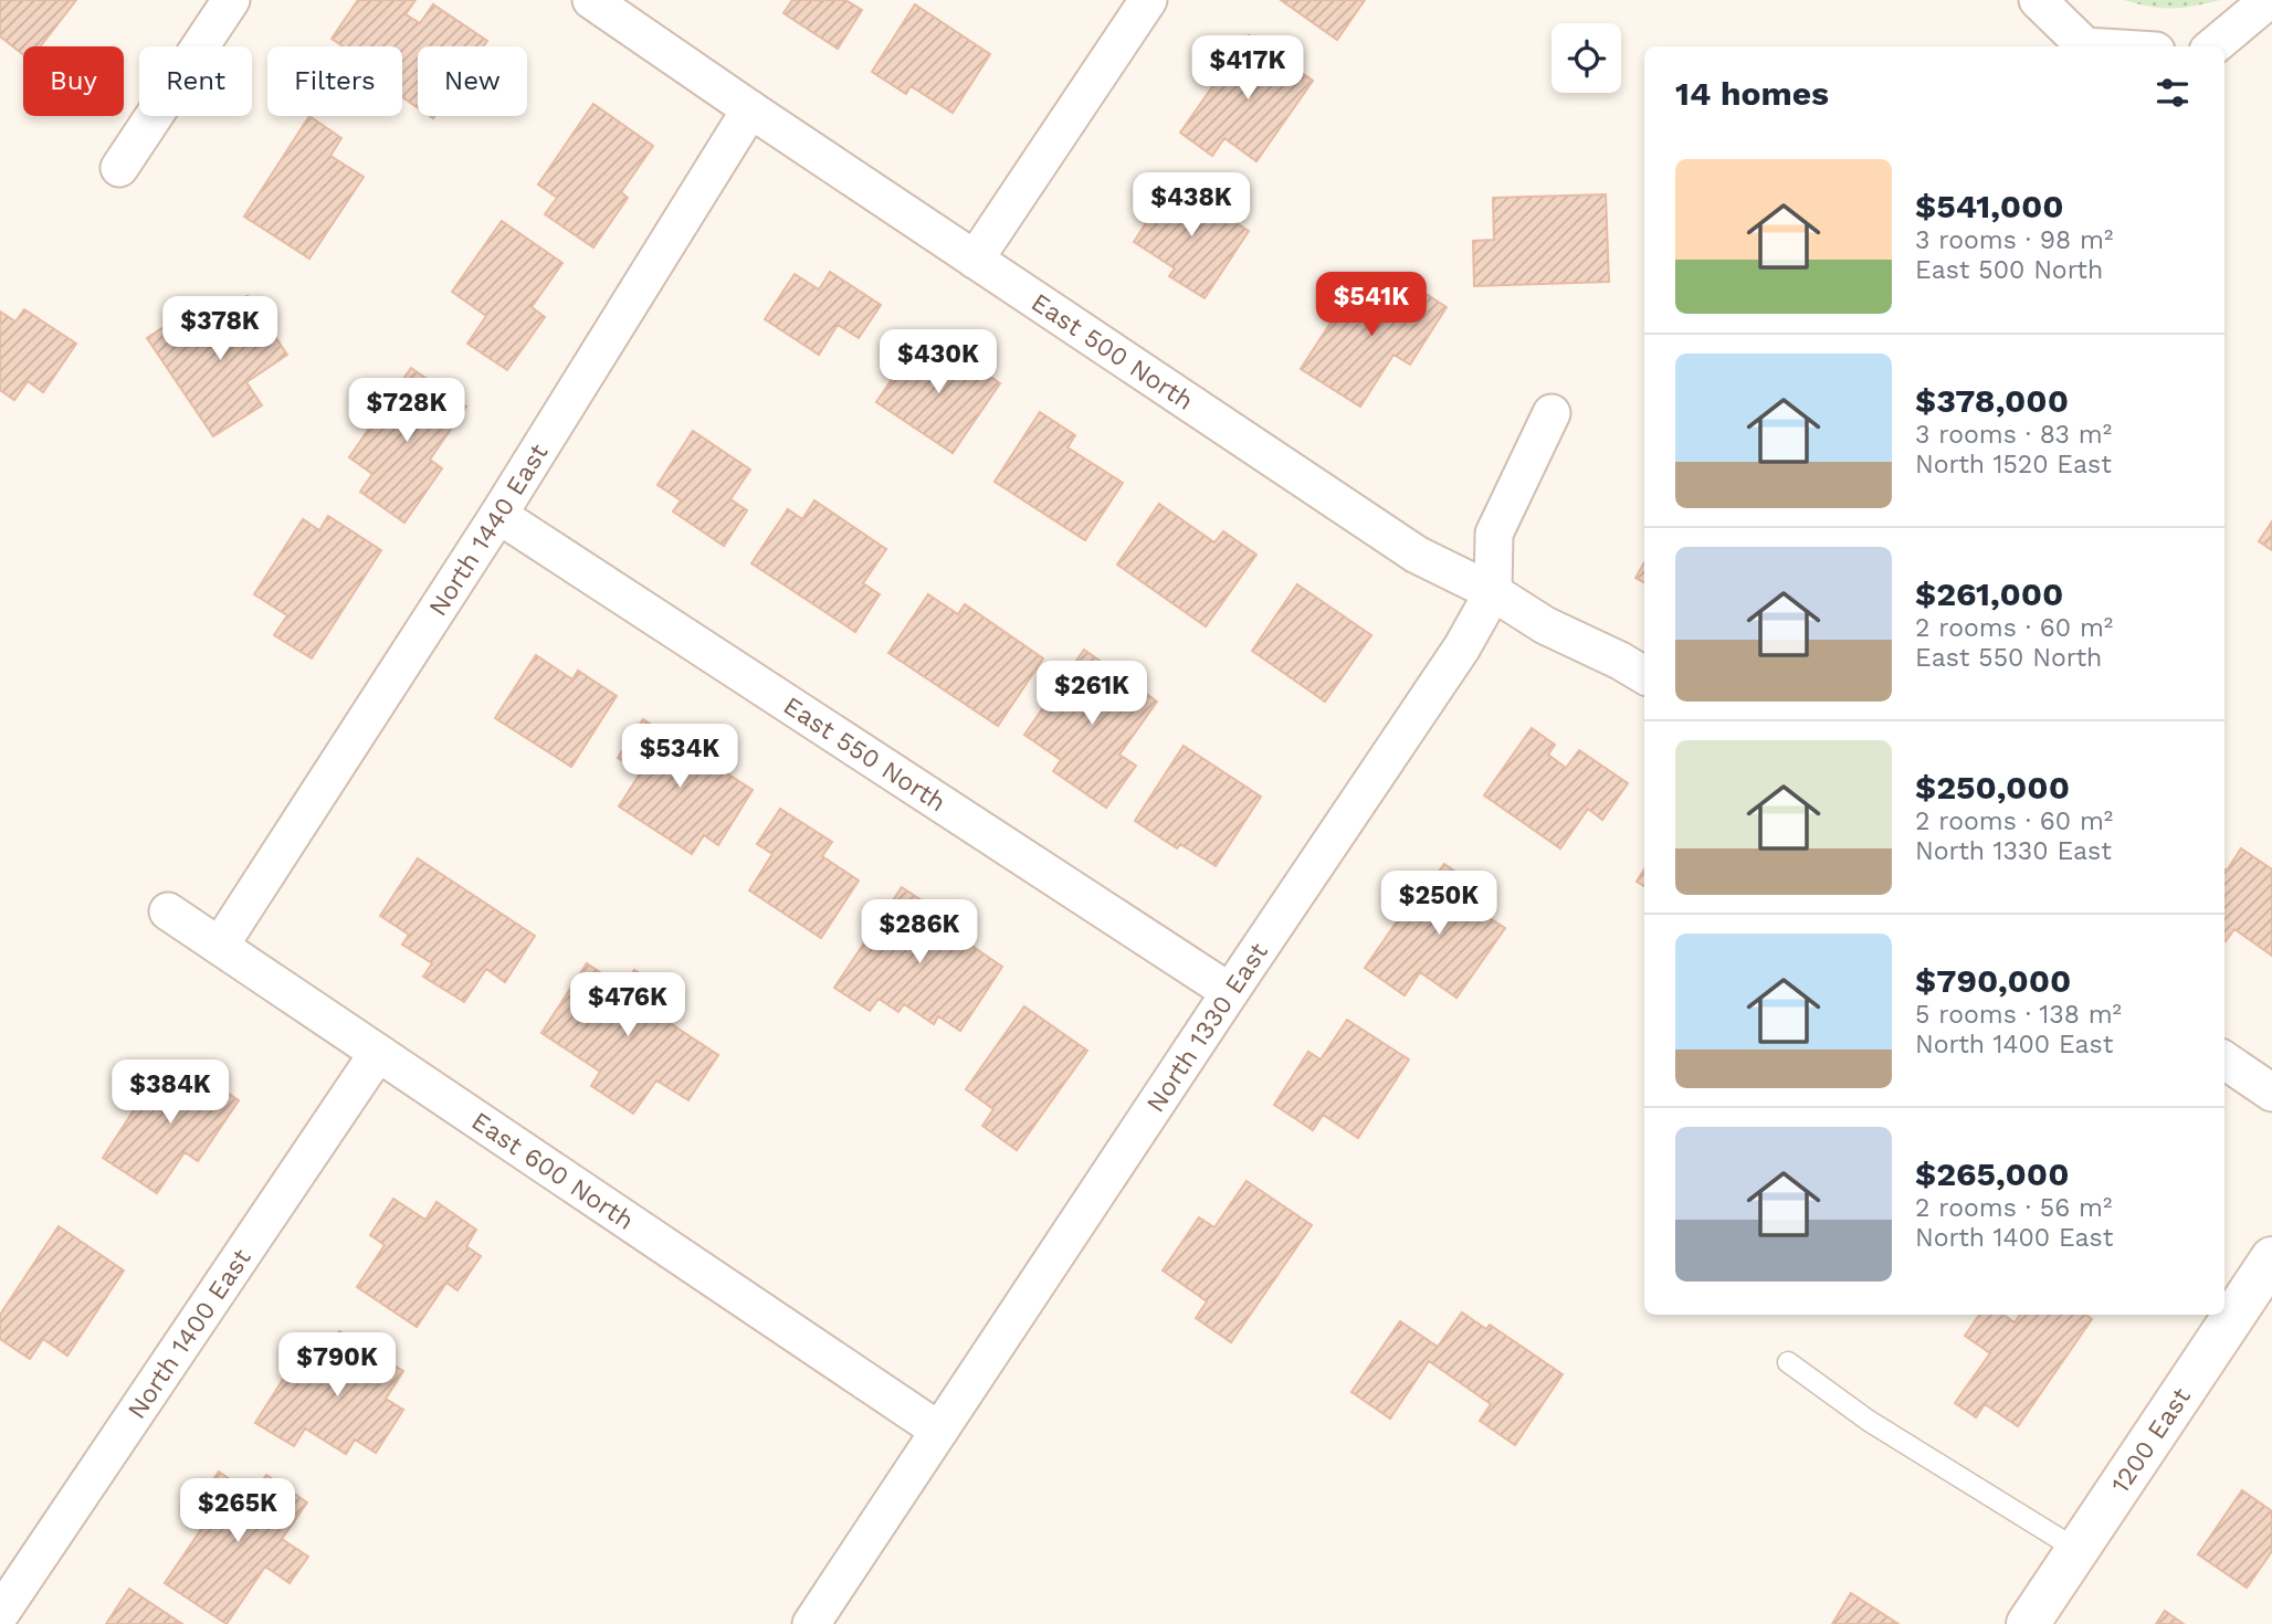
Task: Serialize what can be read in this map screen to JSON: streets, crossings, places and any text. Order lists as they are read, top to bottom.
{
  "streets": {
    "main road": ["1200 East"],
    "street": [
      "East 500 North",
      "North 1440 East",
      "East 550 North",
      "North 1330 East",
      "East 600 North",
      "North 1400 East"
    ]
  },
  "crossings": [
    ["East 500 North", "North 1440 East"],
    ["East 500 North", "North 1330 East"],
    ["North 1440 East", "East 550 North"],
    ["North 1440 East", "East 600 North"],
    ["East 550 North", "North 1330 East"],
    ["North 1330 East", "East 600 North"],
    ["East 600 North", "North 1400 East"]
  ],
  "page": {
    "price": [
      "$417K",
      "$438K",
      "$541K",
      "$378K",
      "$430K",
      "$728K",
      "$261K",
      "$534K",
      "$250K",
      "$286K",
      "$476K",
      "$384K",
      "$790K",
      "$265K"
    ],
    "chip": [
      "Buy",
      "Rent",
      "Filters",
      "New"
    ],
    "heading": "14 homes",
    "list": [
      {
        "name": "$541,000",
        "note": "3 rooms · 98 m² · East 500 North"
      },
      {
        "name": "$378,000",
        "note": "3 rooms · 83 m² · North 1520 East"
      },
      {
        "name": "$261,000",
        "note": "2 rooms · 60 m² · East 550 North"
      },
      {
        "name": "$250,000",
        "note": "2 rooms · 60 m² · North 1330 East"
      },
      {
        "name": "$790,000",
        "note": "5 rooms · 138 m² · North 1400 East"
      },
      {
        "name": "$265,000",
        "note": "2 rooms · 56 m² · North 1400 East"
      }
    ]
  }
}
